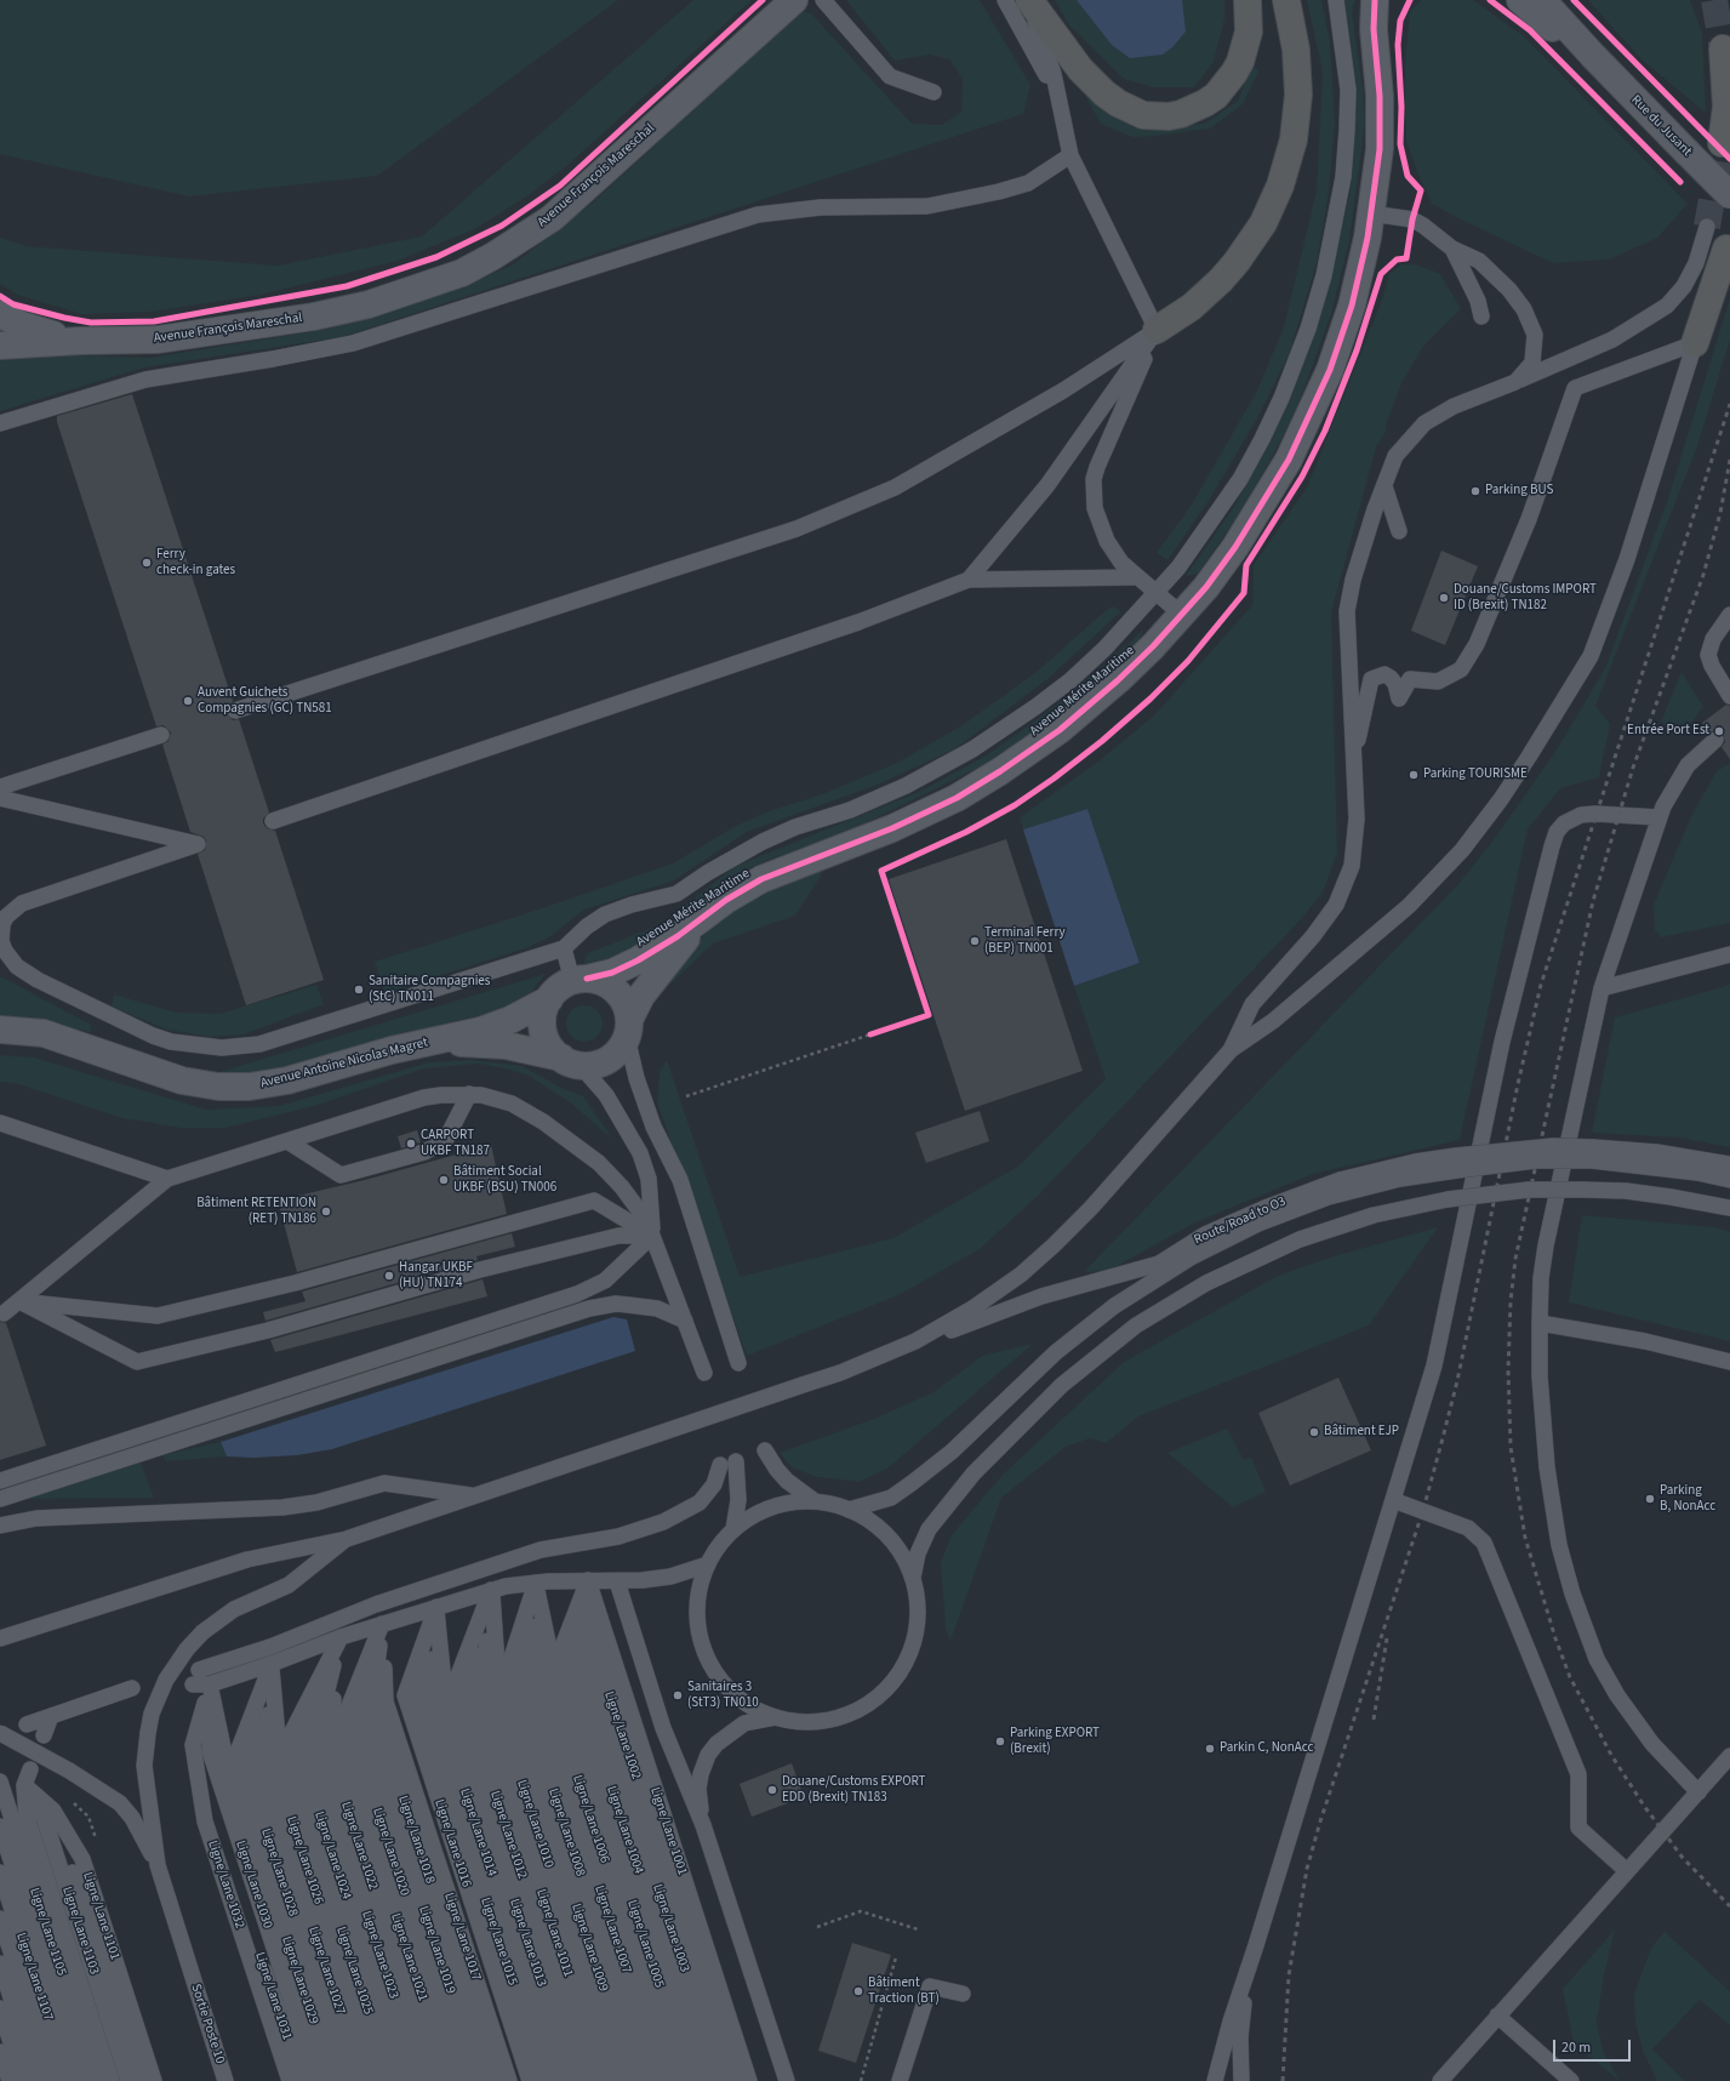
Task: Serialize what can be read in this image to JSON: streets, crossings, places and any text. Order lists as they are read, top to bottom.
{
  "streets": {
    "street": [
      "Rue du Jusant",
      "Avenue François Mareschal",
      "Avenue Mérite Maritime",
      "Avenue Antoine Nicolas Magret"
    ],
    "lane": [
      "Route/Road to O3",
      "Ligne/Lane 1002",
      "Ligne/Lane 1006",
      "Ligne/Lane 1010",
      "Ligne/Lane 1004",
      "Ligne/Lane 1001",
      "Ligne/Lane 1014",
      "Ligne/Lane 1008",
      "Ligne/Lane 1012",
      "Ligne/Lane 1018",
      "Ligne/Lane 1016",
      "Ligne/Lane 1022",
      "Ligne/Lane 1020",
      "Ligne/Lane 1024",
      "Ligne/Lane 1026",
      "Ligne/Lane 1028",
      "Ligne/Lane 1032",
      "Ligne/Lane 1030",
      "Ligne/Lane 1101",
      "Ligne/Lane 1003",
      "Ligne/Lane 1007",
      "Ligne/Lane 1103",
      "Ligne/Lane 1105",
      "Ligne/Lane 1011",
      "Ligne/Lane 1017",
      "Ligne/Lane 1015",
      "Ligne/Lane 1013",
      "Ligne/Lane 1005",
      "Ligne/Lane 1009",
      "Ligne/Lane 1019",
      "Ligne/Lane 1023",
      "Ligne/Lane 1021",
      "Ligne/Lane 1027",
      "Ligne/Lane 1025",
      "Ligne/Lane 1107",
      "Ligne/Lane 1029",
      "Ligne/Lane 1031",
      "Sortie Poste 10"
    ]
  },
  "crossings": [
    ["Avenue Mérite Maritime", "Avenue Antoine Nicolas Magret"],
    ["Ligne/Lane 1002", "Ligne/Lane 1004"],
    ["Ligne/Lane 1002", "Ligne/Lane 1001"],
    ["Ligne/Lane 1002", "Ligne/Lane 1003"],
    ["Ligne/Lane 1006", "Ligne/Lane 1008"],
    ["Ligne/Lane 1006", "Ligne/Lane 1007"],
    ["Ligne/Lane 1006", "Ligne/Lane 1005"],
    ["Ligne/Lane 1010", "Ligne/Lane 1012"],
    ["Ligne/Lane 1010", "Ligne/Lane 1011"],
    ["Ligne/Lane 1010", "Ligne/Lane 1009"],
    ["Ligne/Lane 1004", "Ligne/Lane 1001"],
    ["Ligne/Lane 1004", "Ligne/Lane 1003"],
    ["Ligne/Lane 1001", "Ligne/Lane 1003"],
    ["Ligne/Lane 1014", "Ligne/Lane 1016"],
    ["Ligne/Lane 1014", "Ligne/Lane 1015"],
    ["Ligne/Lane 1014", "Ligne/Lane 1013"],
    ["Ligne/Lane 1008", "Ligne/Lane 1007"],
    ["Ligne/Lane 1008", "Ligne/Lane 1005"],
    ["Ligne/Lane 1012", "Ligne/Lane 1011"],
    ["Ligne/Lane 1012", "Ligne/Lane 1009"],
    ["Ligne/Lane 1018", "Ligne/Lane 1020"],
    ["Ligne/Lane 1018", "Ligne/Lane 1017"],
    ["Ligne/Lane 1018", "Ligne/Lane 1019"],
    ["Ligne/Lane 1016", "Ligne/Lane 1015"],
    ["Ligne/Lane 1016", "Ligne/Lane 1013"],
    ["Ligne/Lane 1022", "Ligne/Lane 1024"],
    ["Ligne/Lane 1022", "Ligne/Lane 1023"],
    ["Ligne/Lane 1022", "Ligne/Lane 1021"],
    ["Ligne/Lane 1020", "Ligne/Lane 1017"],
    ["Ligne/Lane 1020", "Ligne/Lane 1019"],
    ["Ligne/Lane 1024", "Ligne/Lane 1023"],
    ["Ligne/Lane 1024", "Ligne/Lane 1021"],
    ["Ligne/Lane 1026", "Ligne/Lane 1028"],
    ["Ligne/Lane 1026", "Ligne/Lane 1027"],
    ["Ligne/Lane 1026", "Ligne/Lane 1025"],
    ["Ligne/Lane 1028", "Ligne/Lane 1027"],
    ["Ligne/Lane 1028", "Ligne/Lane 1025"],
    ["Ligne/Lane 1032", "Ligne/Lane 1030"],
    ["Ligne/Lane 1032", "Ligne/Lane 1029"],
    ["Ligne/Lane 1032", "Ligne/Lane 1031"],
    ["Ligne/Lane 1030", "Ligne/Lane 1029"],
    ["Ligne/Lane 1030", "Ligne/Lane 1031"],
    ["Ligne/Lane 1101", "Ligne/Lane 1103"],
    ["Ligne/Lane 1007", "Ligne/Lane 1005"],
    ["Ligne/Lane 1011", "Ligne/Lane 1009"],
    ["Ligne/Lane 1017", "Ligne/Lane 1019"],
    ["Ligne/Lane 1015", "Ligne/Lane 1013"],
    ["Ligne/Lane 1023", "Ligne/Lane 1021"],
    ["Ligne/Lane 1027", "Ligne/Lane 1025"],
    ["Ligne/Lane 1029", "Ligne/Lane 1031"]
  ],
  "places": [
    "Parking BUS",
    "Ferry check-in gates",
    "Douane/Customs IMPORT ID (Brexit) TN182",
    "Auvent Guichets Compagnies (GC) TN581",
    "Entrée Port Est",
    "Parking TOURISME",
    "Terminal Ferry (BEP) TN001",
    "Sanitaire Compagnies (StC) TN011",
    "CARPORT UKBF TN187",
    "Bâtiment Social UKBF (BSU) TN006",
    "Bâtiment RETENTION (RET) TN186",
    "Hangar UKBF (HU) TN174",
    "Bâtiment EJP",
    "Parking B, NonAcc",
    "Sanitaires 3 (StT3) TN010",
    "Parking EXPORT (Brexit)",
    "Parkin C, NonAcc",
    "Douane/Customs EXPORT EDD (Brexit) TN183",
    "Bâtiment Traction (BT)"
  ],
  "scale_bar": "20 m"
}
